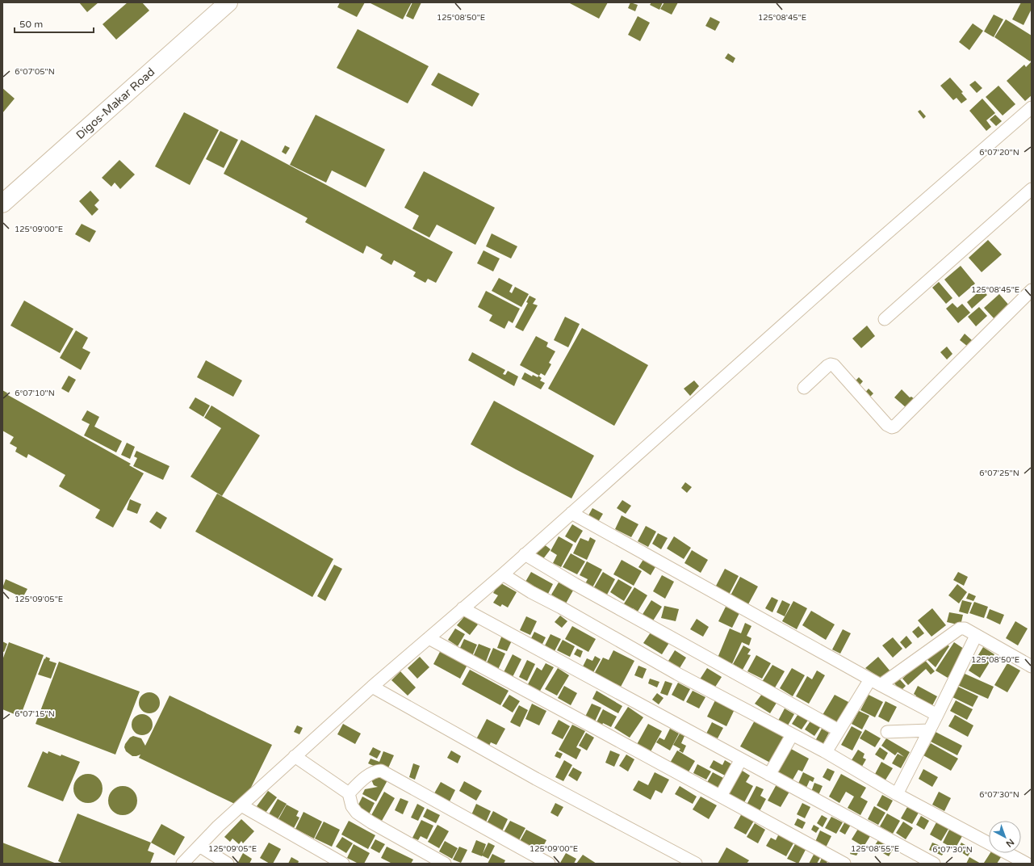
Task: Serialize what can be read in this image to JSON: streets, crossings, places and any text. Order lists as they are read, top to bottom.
{
  "streets": {
    "main road": ["Digos-Makar Road"]
  },
  "scale_bar": "50 m",
  "north": "bottom right",
  "coordinates": [
    "125°08'50\"E",
    "125°08'45\"E",
    "6°07'05\"N",
    "6°07'20\"N",
    "125°09'00\"E",
    "6°07'10\"N",
    "6°07'25\"N",
    "125°09'05\"E",
    "6°07'15\"N",
    "6°07'30\"N",
    "125°08'55\"E"
  ]
}
